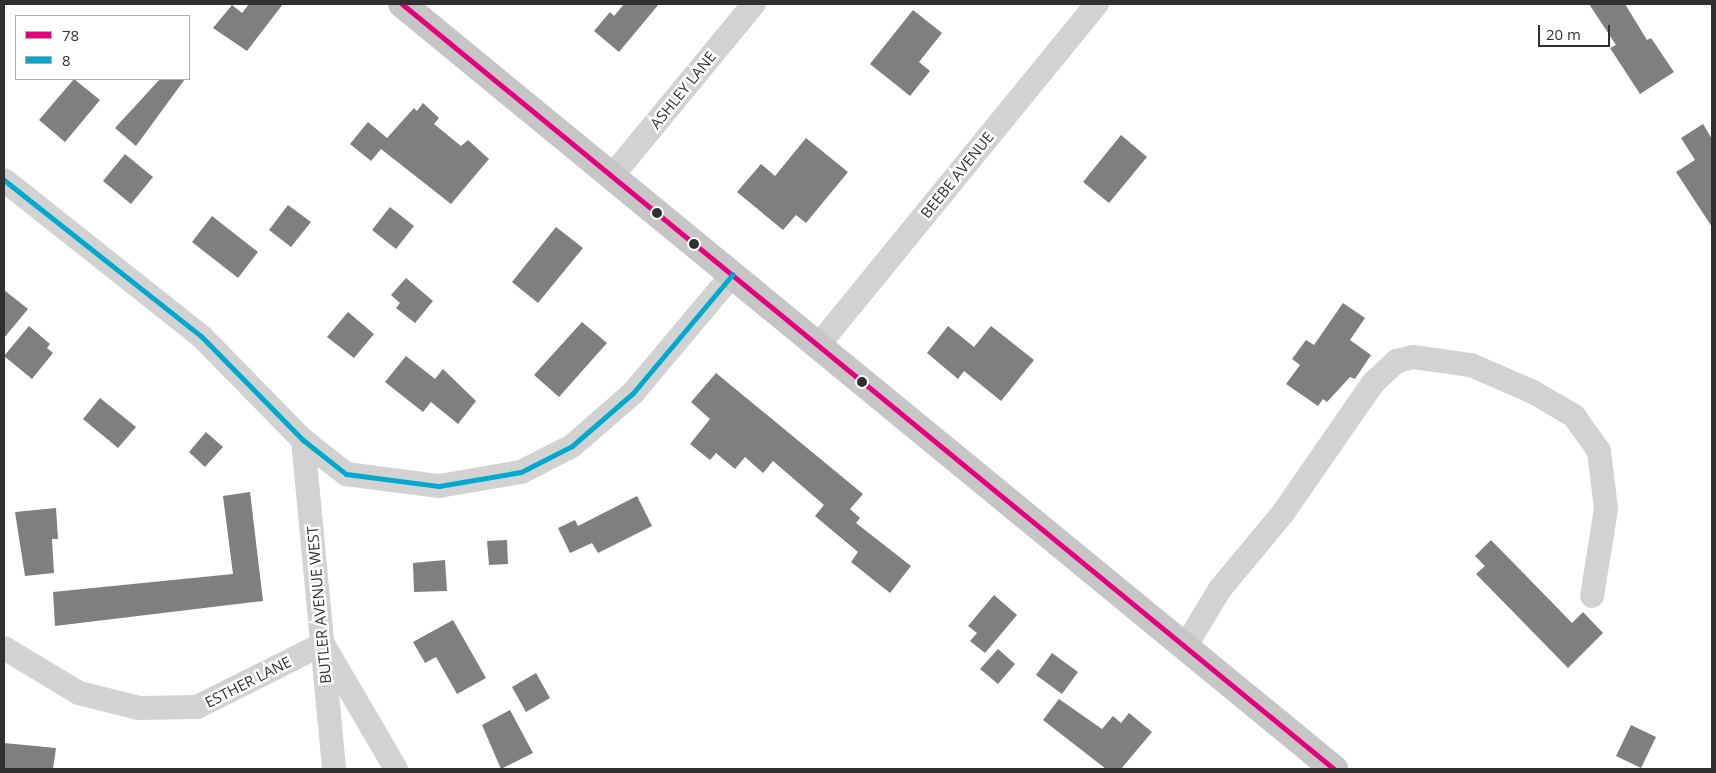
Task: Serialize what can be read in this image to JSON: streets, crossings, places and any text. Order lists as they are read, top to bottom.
{
  "streets": {
    "street": [
      "ASHLEY LANE",
      "BEEBE AVENUE",
      "BUTLER AVENUE WEST",
      "ESTHER LANE"
    ]
  },
  "crossings": [
    ["BUTLER AVENUE WEST", "ESTHER LANE"]
  ],
  "lines": ["transit line 78", "transit line 8"],
  "legend": ["78", "8"],
  "scale_bar": "20 m"
}
